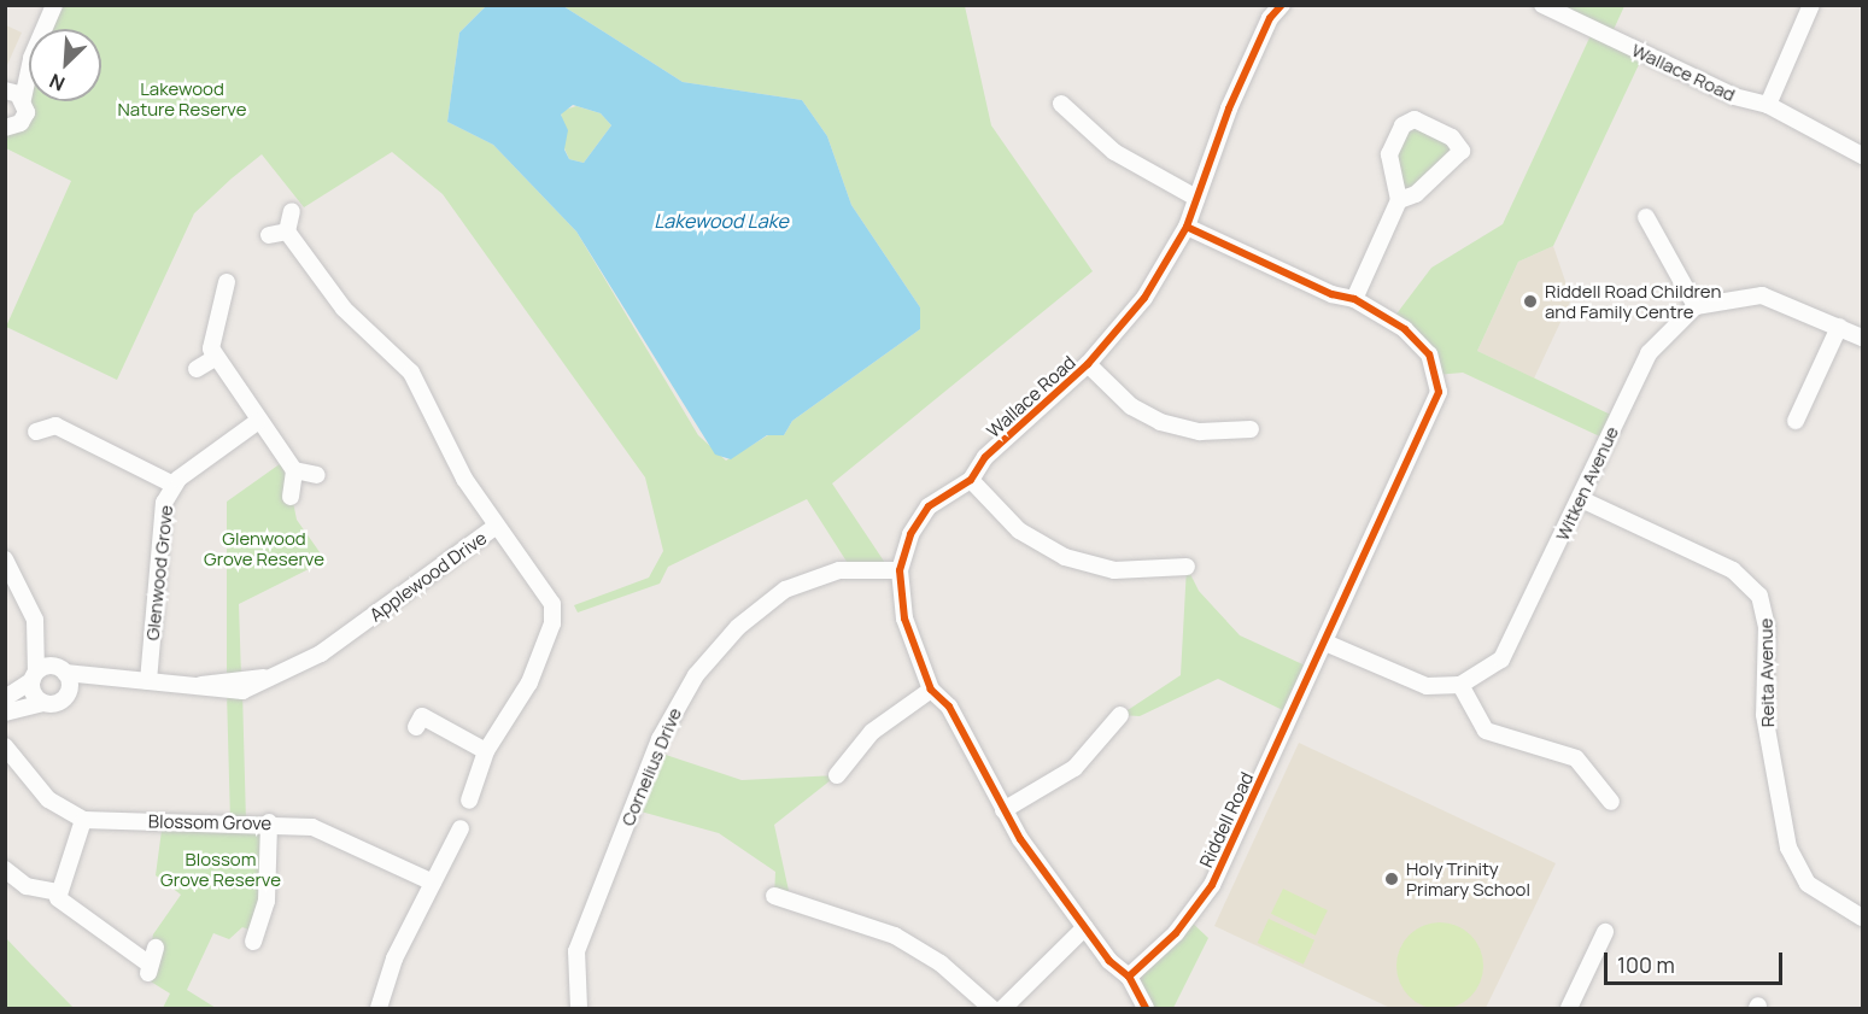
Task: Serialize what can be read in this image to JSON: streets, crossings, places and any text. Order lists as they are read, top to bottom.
{
  "streets": {
    "street": [
      "Wallace Road",
      "Witken Avenue",
      "Glenwood Grove",
      "Applewood Drive",
      "Reita Avenue",
      "Cornelius Drive",
      "Riddell Road",
      "Blossom Grove"
    ]
  },
  "crossings": [
    ["Wallace Road", "Cornelius Drive"],
    ["Wallace Road", "Riddell Road"],
    ["Witken Avenue", "Reita Avenue"],
    ["Glenwood Grove", "Applewood Drive"]
  ],
  "water": ["Lakewood Lake"],
  "parks": ["Lakewood Nature Reserve", "Glenwood Grove Reserve", "Blossom Grove Reserve"],
  "places": ["Riddell Road Children and Family Centre", "Holy Trinity Primary School"],
  "scale_bar": "100 m",
  "north": "bottom left"
}
